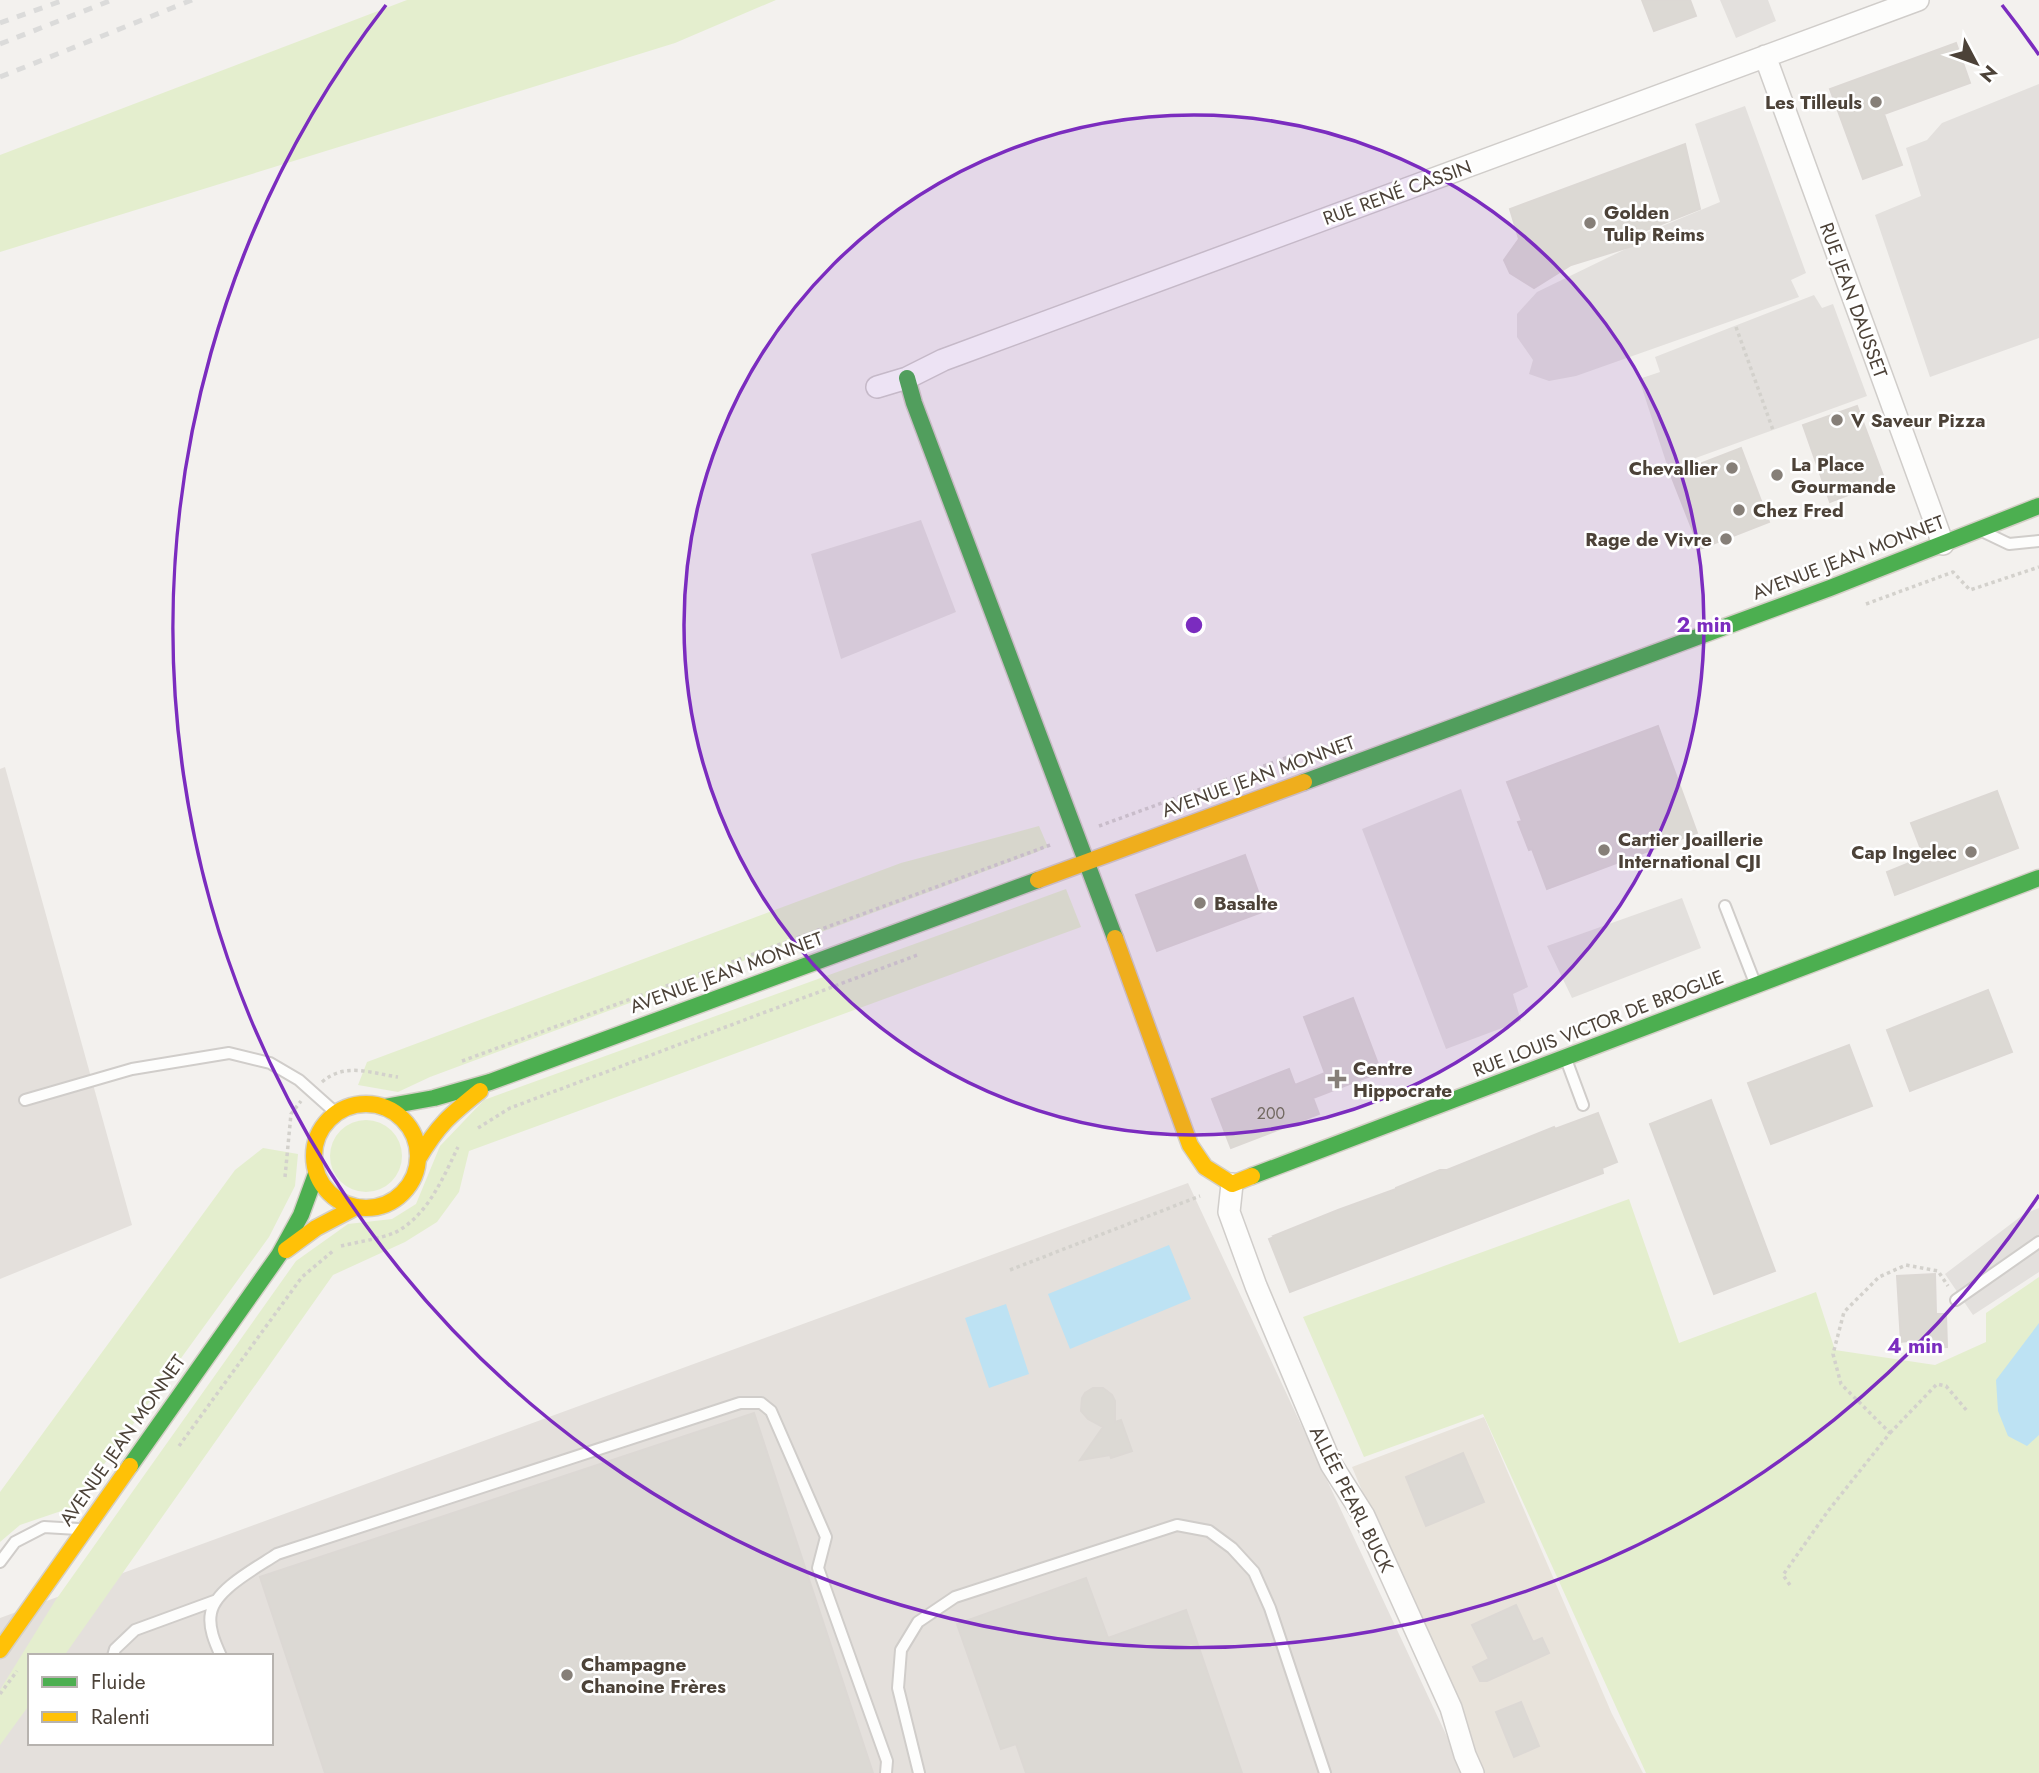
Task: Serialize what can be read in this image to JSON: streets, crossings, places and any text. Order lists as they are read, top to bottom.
{
  "streets": {
    "street": [
      "RUE RENÉ CASSIN",
      "RUE JEAN DAUSSET",
      "AVENUE JEAN MONNET",
      "RUE LOUIS VICTOR DE BROGLIE",
      "ALLÉE PEARL BUCK"
    ]
  },
  "crossings": [
    ["RUE RENÉ CASSIN", "RUE JEAN DAUSSET"],
    ["RUE JEAN DAUSSET", "AVENUE JEAN MONNET"],
    ["RUE LOUIS VICTOR DE BROGLIE", "ALLÉE PEARL BUCK"]
  ],
  "places": {
    "other": [
      "Les Tilleuls",
      "Golden Tulip Reims",
      "V Saveur Pizza",
      "Chevallier",
      "La Place Gourmande",
      "Chez Fred",
      "Rage de Vivre",
      "Cartier Joaillerie International CJI",
      "Cap Ingelec",
      "Basalte",
      "Champagne Chanoine Frères"
    ],
    "health": ["Centre Hippocrate"]
  },
  "house_numbers": ["200"],
  "legend": ["Fluide", "Ralenti"],
  "north": "bottom right",
  "rings": ["2 min", "4 min"]
}
